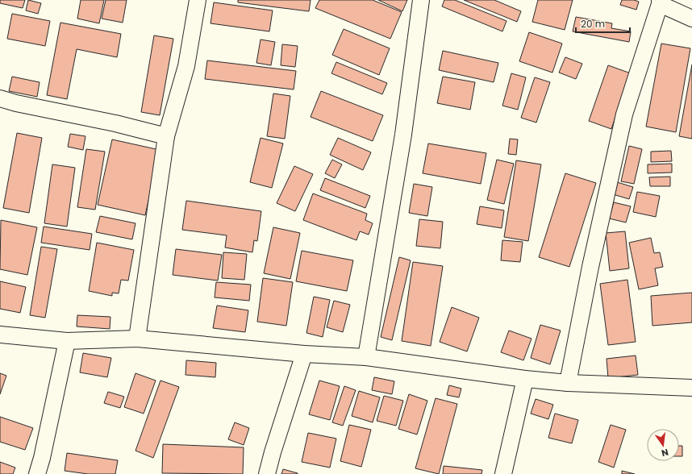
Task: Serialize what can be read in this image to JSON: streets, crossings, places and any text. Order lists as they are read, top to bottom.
{
  "scale_bar": "20 m",
  "north": "bottom"
}
